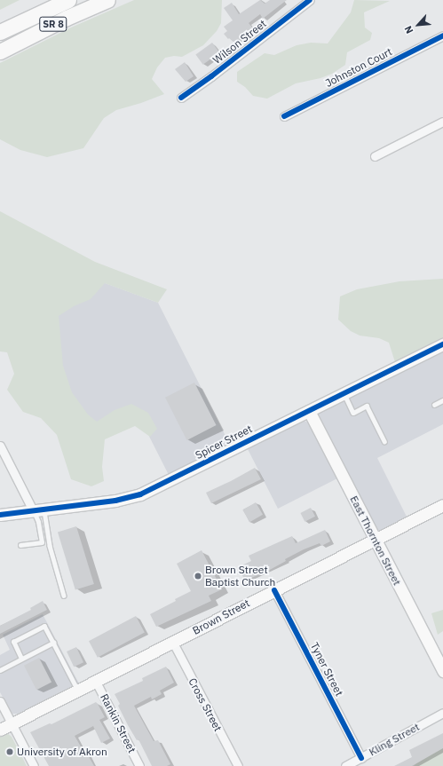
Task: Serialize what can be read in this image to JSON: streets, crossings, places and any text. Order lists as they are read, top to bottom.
{
  "streets": {
    "highway": ["SR 8"],
    "main road": ["Spicer Street", "East Thornton Street", "Brown Street"],
    "street": [
      "Wilson Street",
      "Johnston Court",
      "Tyner Street",
      "Cross Street",
      "Rankin Street",
      "Kling Street"
    ]
  },
  "crossings": [
    ["Spicer Street", "East Thornton Street"],
    ["East Thornton Street", "Brown Street"],
    ["Brown Street", "Tyner Street"],
    ["Brown Street", "Cross Street"],
    ["Brown Street", "Rankin Street"],
    ["Tyner Street", "Kling Street"]
  ],
  "places": ["Brown Street Baptist Church", "University of Akron"],
  "north": "bottom left"
}
